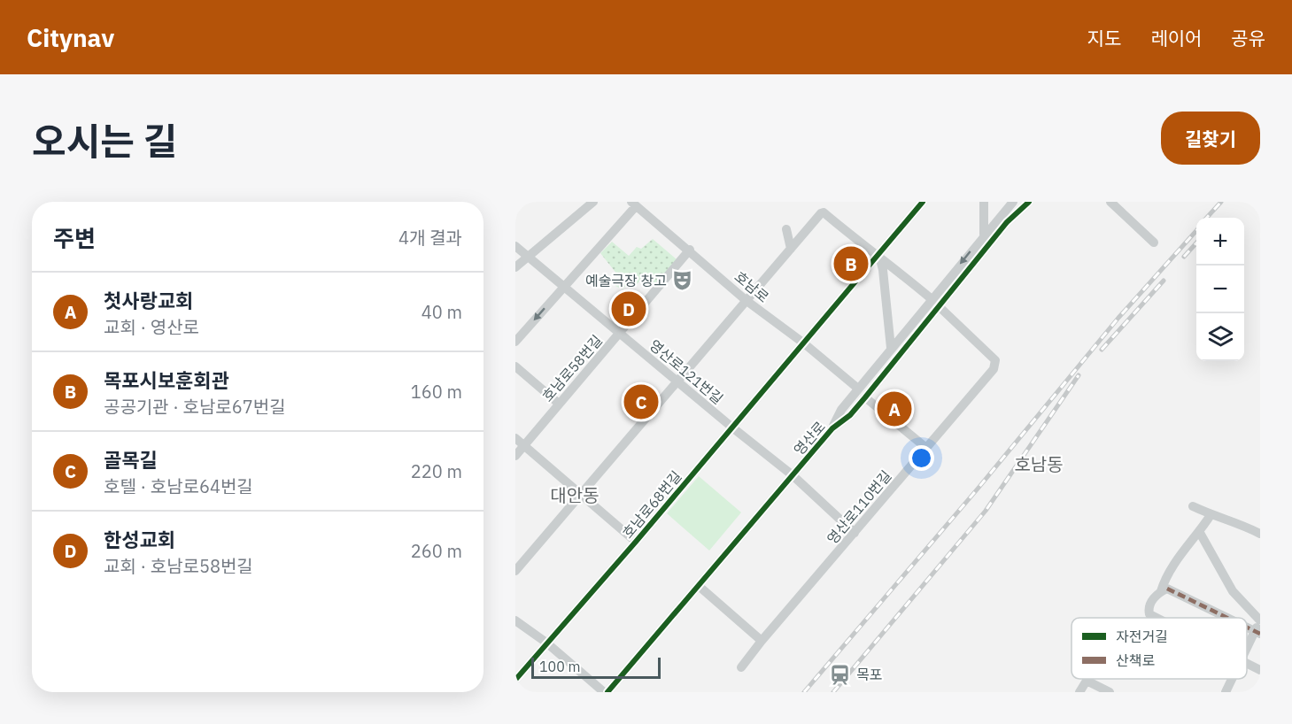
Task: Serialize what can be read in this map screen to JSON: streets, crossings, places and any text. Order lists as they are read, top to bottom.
{
  "streets": {
    "street": [
      "호남로",
      "호남로58번길",
      "영산로121번길",
      "영산로",
      "호남로68번길",
      "영산로110번길"
    ]
  },
  "crossings": [
    ["호남로", "호남로58번길"],
    ["호남로", "영산로"],
    ["호남로", "호남로68번길"],
    ["호남로58번길", "영산로121번길"],
    ["영산로121번길", "영산로"],
    ["영산로121번길", "호남로68번길"],
    ["영산로121번길", "영산로110번길"],
    ["영산로", "영산로110번길"]
  ],
  "districts": ["호남동", "대안동"],
  "places": {
    "theatre": ["예술극장 창고"],
    "station": ["목포"]
  },
  "legend": ["자전거길", "산책로"],
  "scale_bar": "100 m",
  "page": {
    "header": "Citynav",
    "nav": ["지도", "레이어", "공유"],
    "title": "오시는 길",
    "buttons": "길찾기",
    "heading": ["주변", "4개 결과"],
    "map_buttons": ["+", "−"],
    "pins": [
      "B",
      "D",
      "C",
      "A"
    ],
    "list": [
      {
        "mark": "A",
        "name": "첫사랑교회",
        "note": "교회 · 영산로",
        "value": "40 m"
      },
      {
        "mark": "B",
        "name": "목포시보훈회관",
        "note": "공공기관 · 호남로67번길",
        "value": "160 m"
      },
      {
        "mark": "C",
        "name": "골목길",
        "note": "호텔 · 호남로64번길",
        "value": "220 m"
      },
      {
        "mark": "D",
        "name": "한성교회",
        "note": "교회 · 호남로58번길",
        "value": "260 m"
      }
    ],
    "scale": "100 m"
  }
}
